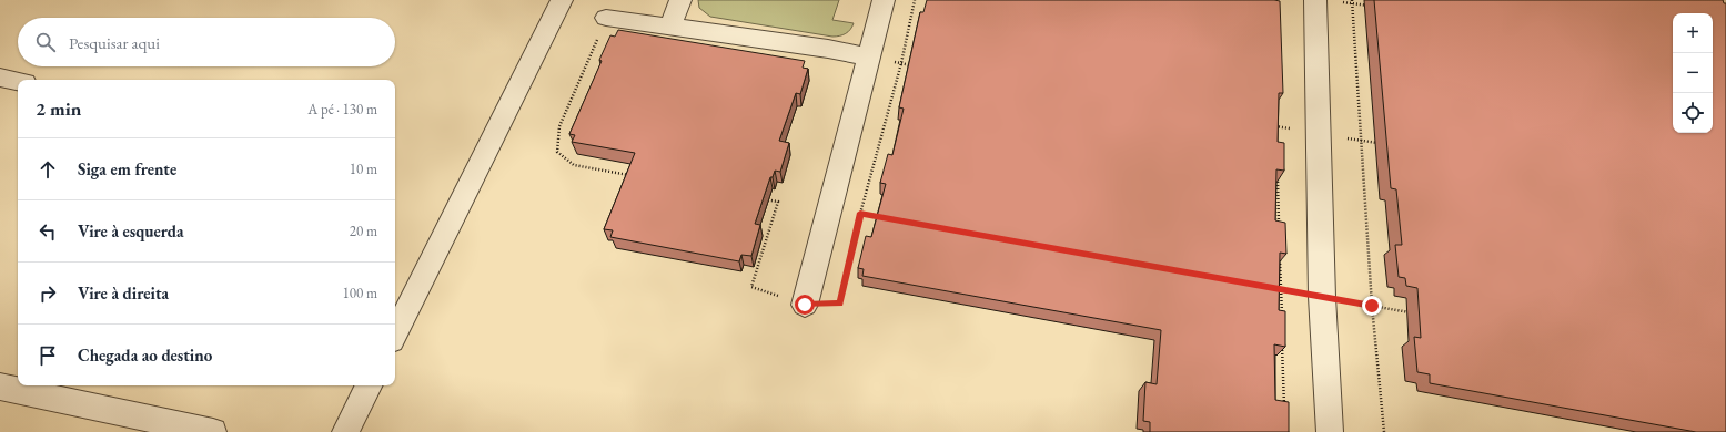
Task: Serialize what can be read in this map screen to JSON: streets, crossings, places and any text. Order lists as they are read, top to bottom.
{
  "page": {
    "map_buttons": ["+", "−"],
    "search": "Pesquisar aqui",
    "heading": ["2 min", "A pé · 130 m"],
    "list": [
      ["Siga em frente", "10 m"],
      ["Vire à esquerda", "20 m"],
      ["Vire à direita", "100 m"],
      "Chegada ao destino"
    ]
  }
}
